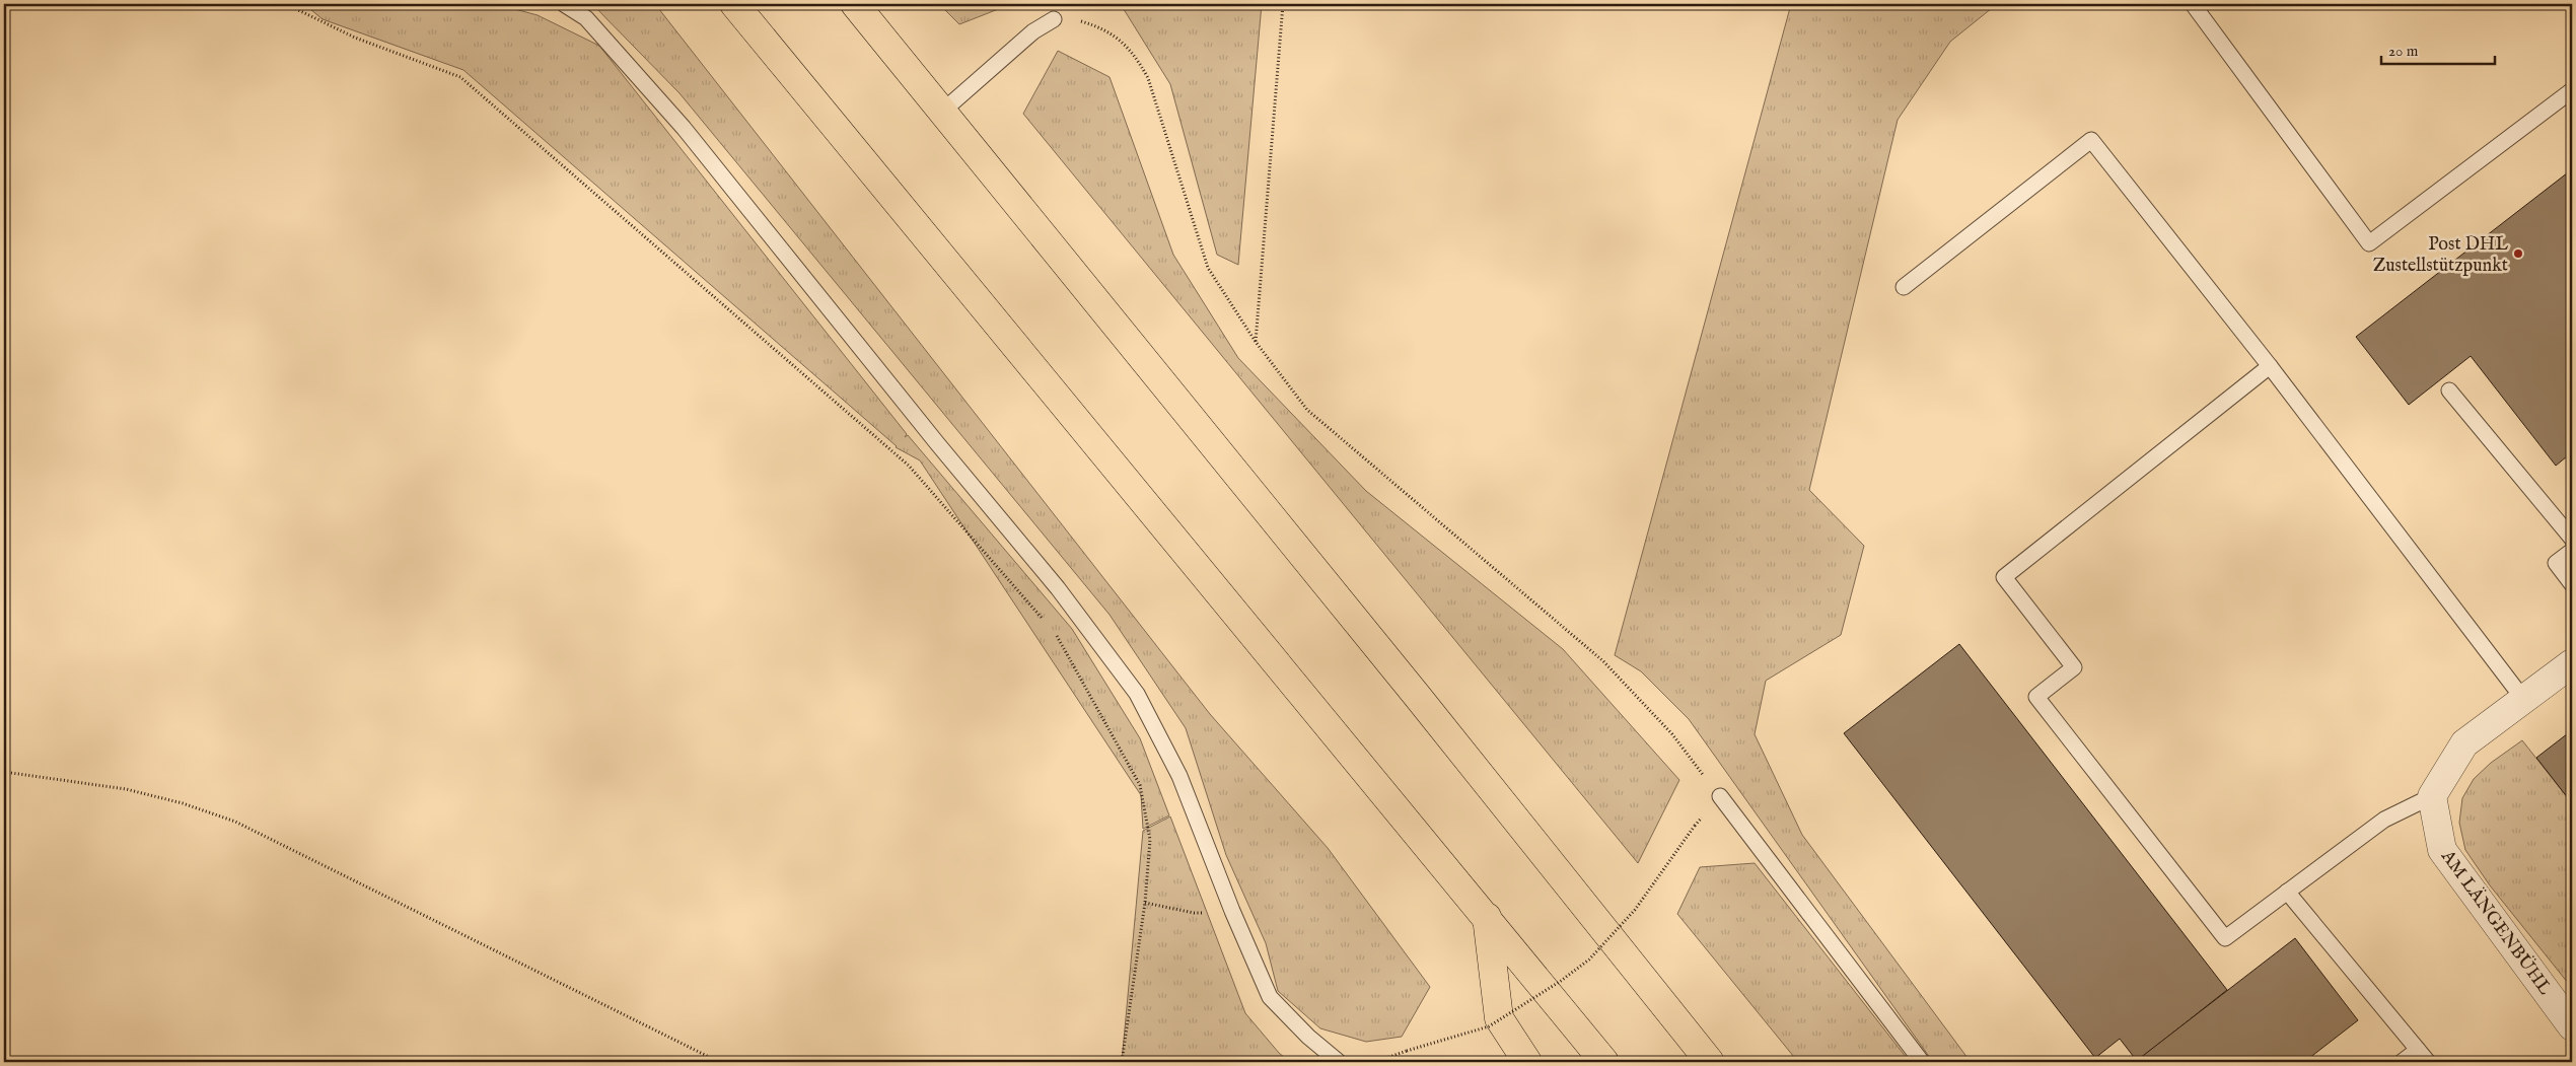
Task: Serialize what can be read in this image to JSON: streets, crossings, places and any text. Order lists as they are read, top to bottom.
{
  "streets": {
    "street": ["AM LÄNGENBÜHL"]
  },
  "places": ["Post DHL Zustellstützpunkt"],
  "scale_bar": "20 m"
}
